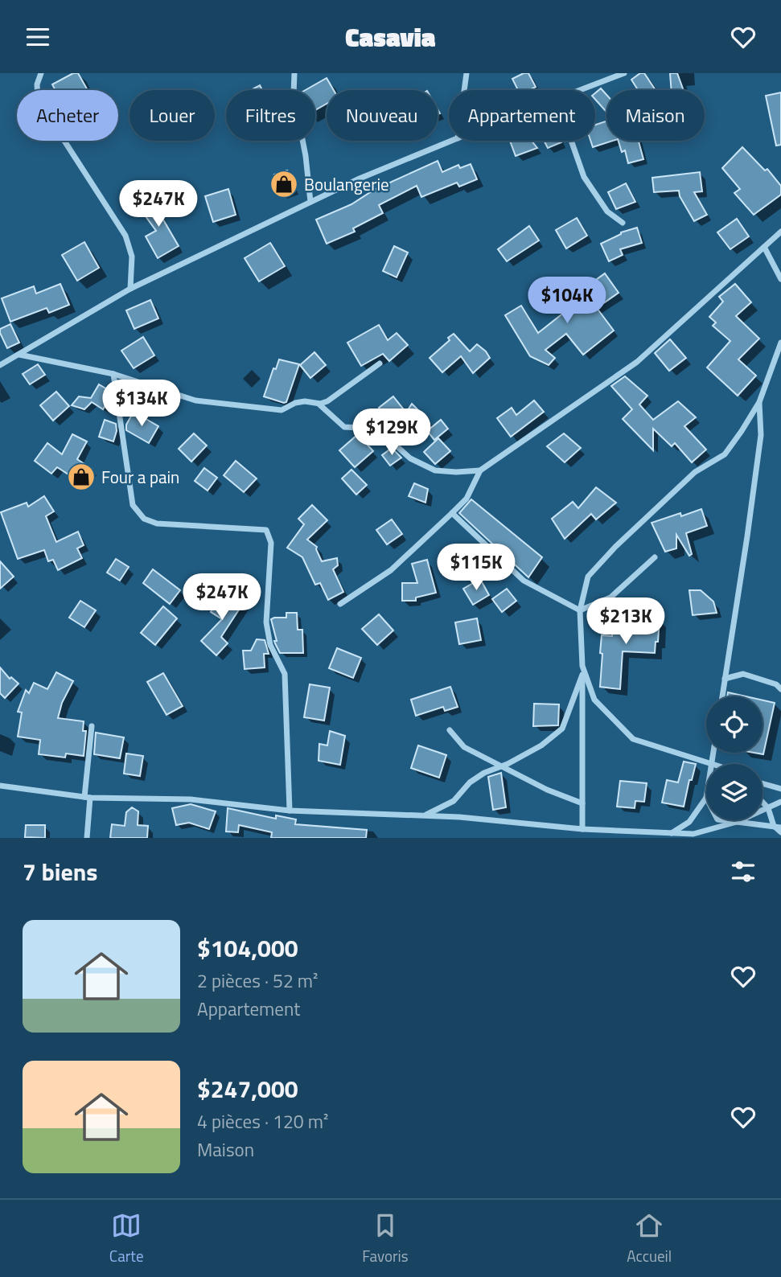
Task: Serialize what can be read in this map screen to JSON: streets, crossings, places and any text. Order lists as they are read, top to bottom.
{
  "places": {
    "shop": ["Boulangerie", "Four a pain"]
  },
  "page": {
    "header": "Casavia",
    "chip": [
      "Acheter",
      "Louer",
      "Filtres",
      "Nouveau",
      "Appartement",
      "Maison"
    ],
    "price": [
      "$247K",
      "$104K",
      "$134K",
      "$129K",
      "$115K",
      "$247K",
      "$213K"
    ],
    "heading": "7 biens",
    "list": [
      {
        "name": "$104,000",
        "note": "2 pièces · 52 m² · Appartement"
      },
      {
        "name": "$247,000",
        "note": "4 pièces · 120 m² · Maison"
      }
    ],
    "tabs": ["Carte", "Favoris", "Accueil"]
  }
}
